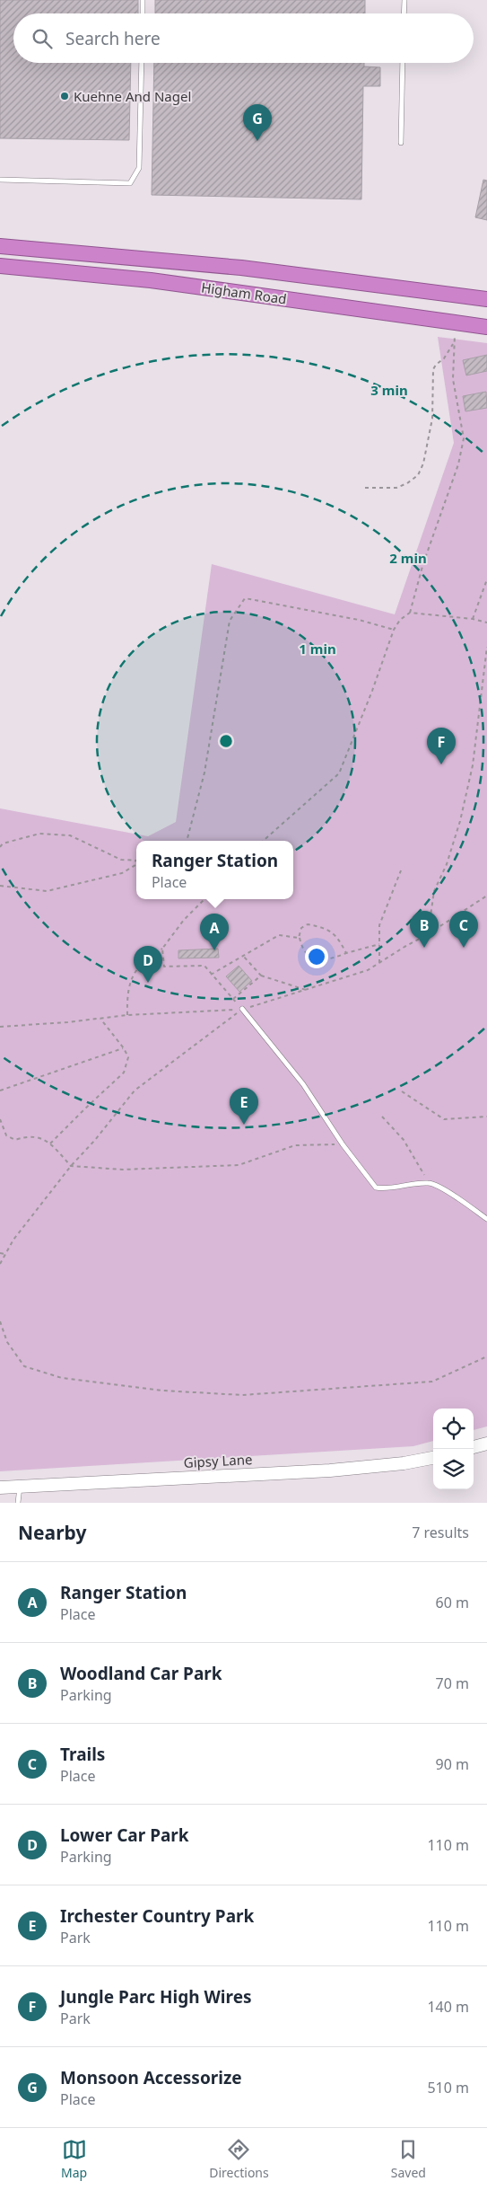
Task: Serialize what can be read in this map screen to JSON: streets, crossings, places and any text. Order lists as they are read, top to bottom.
{
  "streets": {
    "highway": ["Higham Road"],
    "main road": ["Gipsy Lane"]
  },
  "places": ["Kuehne And Nagel"],
  "page": {
    "search": "Search here",
    "pins": [
      "G",
      "F",
      "B",
      "C",
      "A",
      "D",
      "E"
    ],
    "popup": ["Ranger Station", "Place"],
    "heading": ["Nearby", "7 results"],
    "list": [
      {
        "mark": "A",
        "name": "Ranger Station",
        "note": "Place",
        "value": "60 m"
      },
      {
        "mark": "B",
        "name": "Woodland Car Park",
        "note": "Parking",
        "value": "70 m"
      },
      {
        "mark": "C",
        "name": "Trails",
        "note": "Place",
        "value": "90 m"
      },
      {
        "mark": "D",
        "name": "Lower Car Park",
        "note": "Parking",
        "value": "110 m"
      },
      {
        "mark": "E",
        "name": "Irchester Country Park",
        "note": "Park",
        "value": "110 m"
      },
      {
        "mark": "F",
        "name": "Jungle Parc High Wires",
        "note": "Park",
        "value": "140 m"
      },
      {
        "mark": "G",
        "name": "Monsoon Accessorize",
        "note": "Place",
        "value": "510 m"
      }
    ],
    "nav": ["Map", "Directions", "Saved"]
  },
  "rings": ["3 min", "2 min", "1 min"]
}
